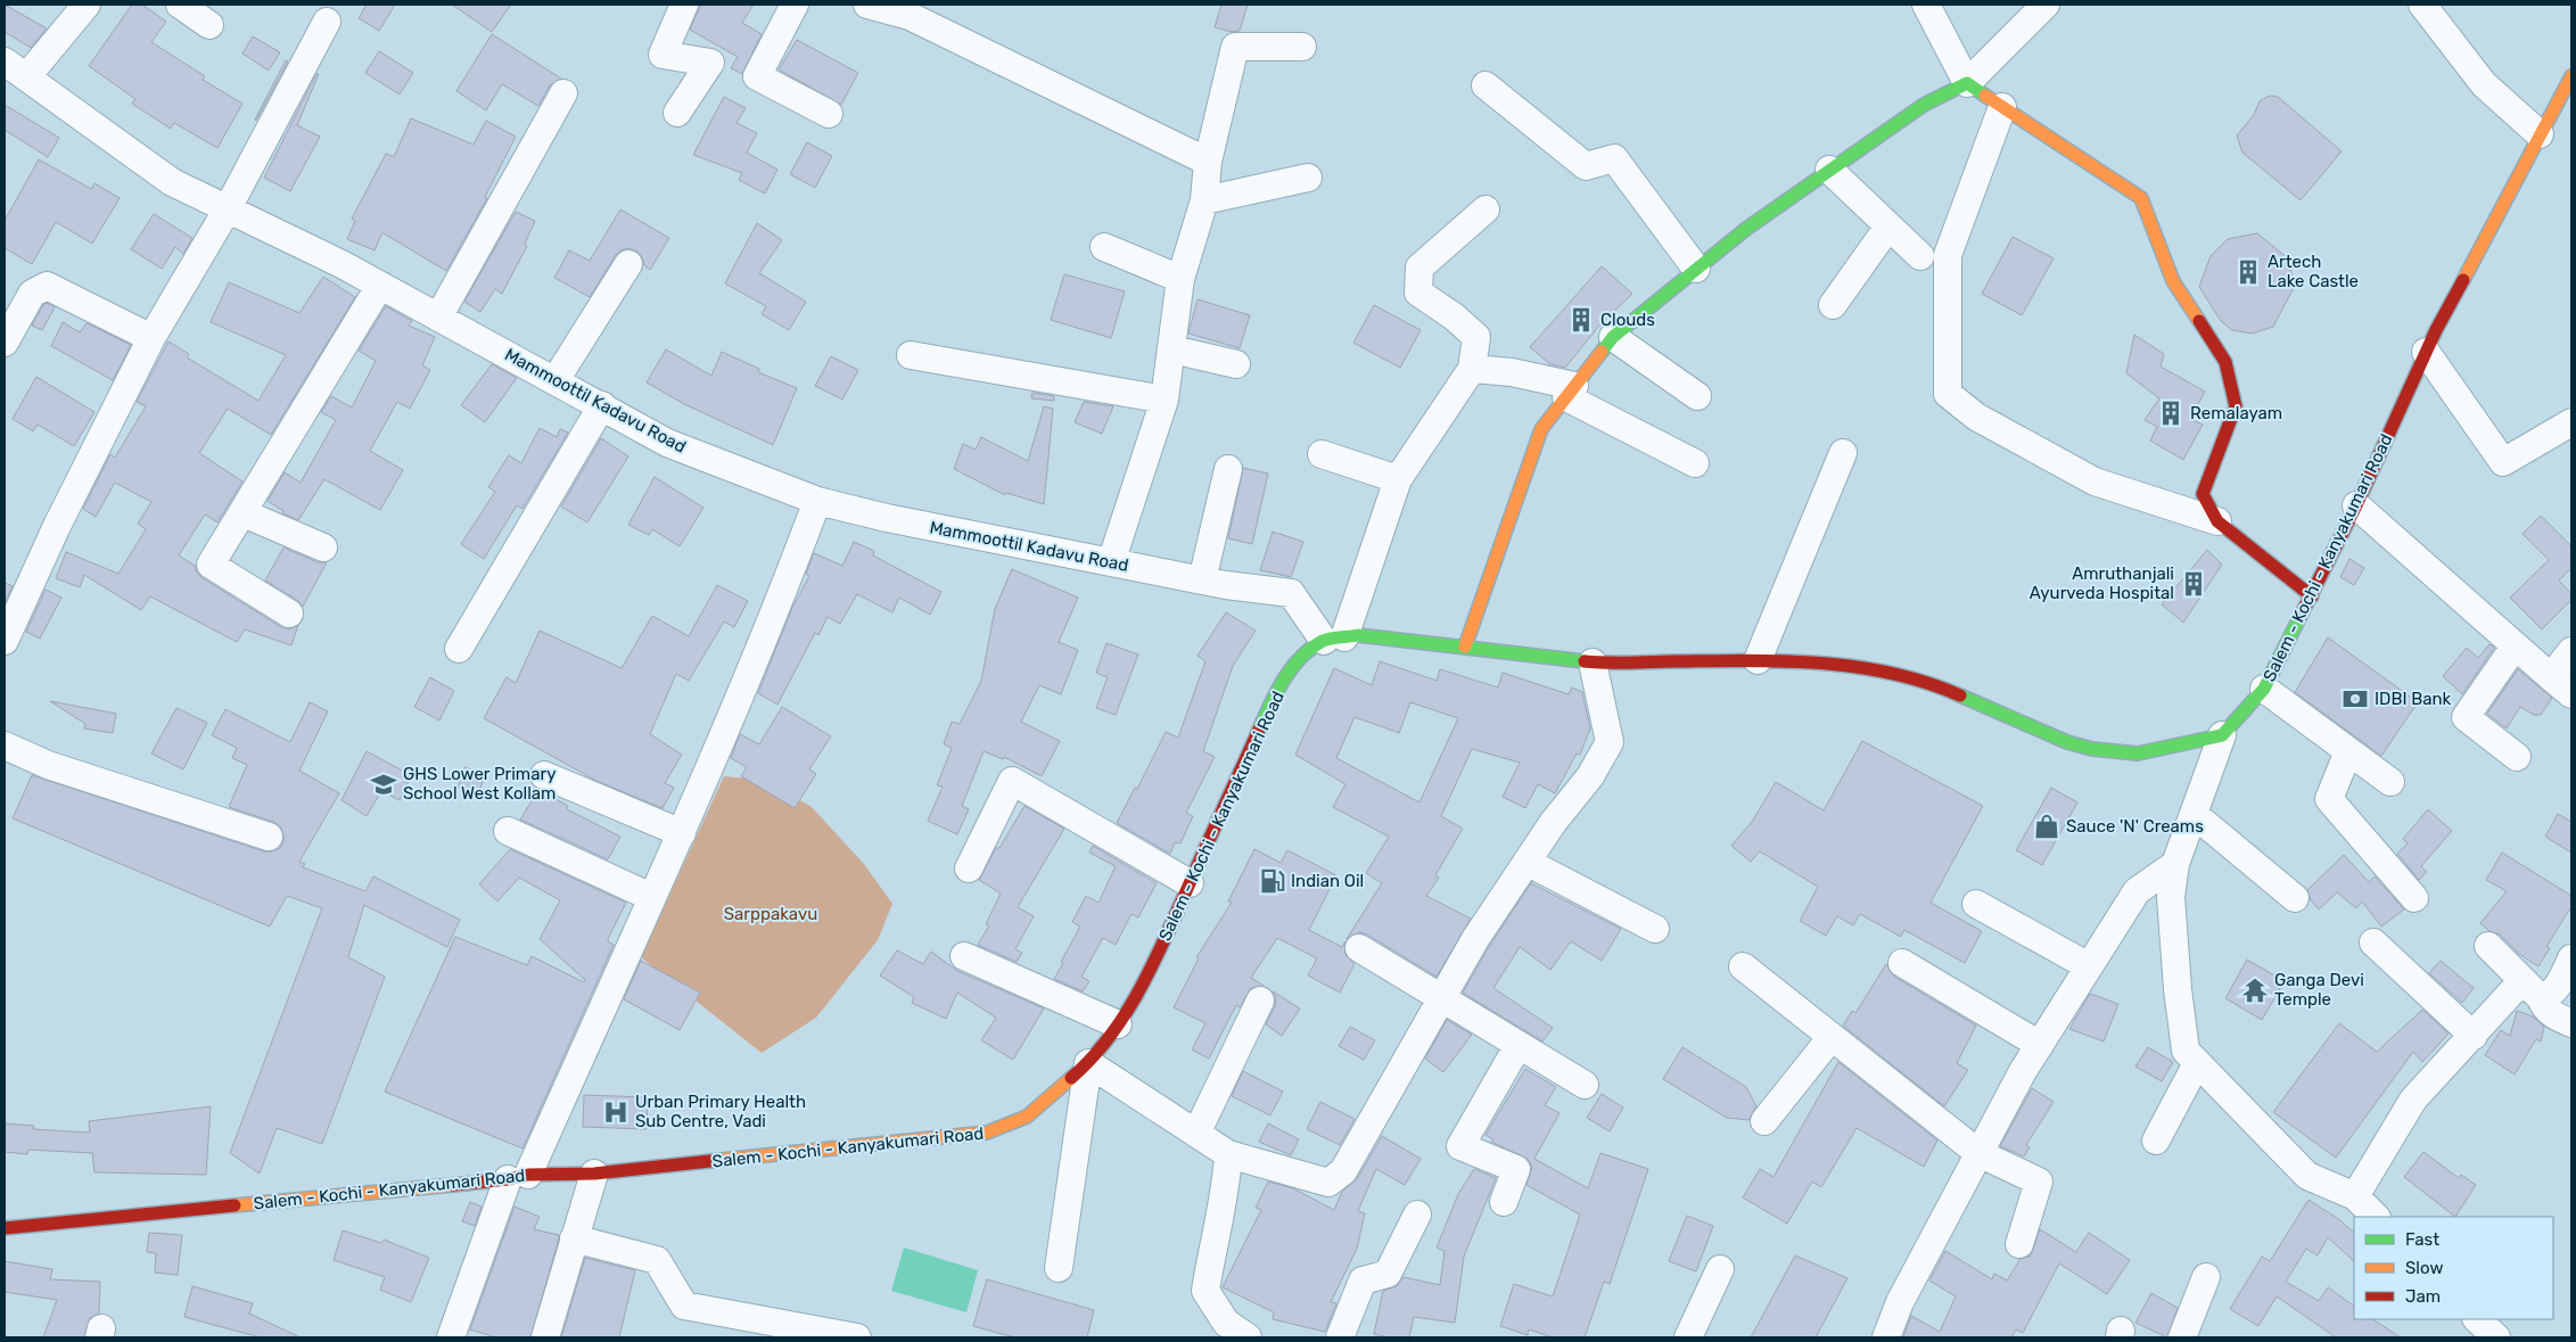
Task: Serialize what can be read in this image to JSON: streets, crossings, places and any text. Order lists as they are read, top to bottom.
{
  "streets": {
    "main road": ["Salem - Kochi - Kanyakumari Road"],
    "street": ["Mammoottil Kadavu Road"]
  },
  "crossings": [
    ["Mammoottil Kadavu Road", "Salem - Kochi - Kanyakumari Road"]
  ],
  "parks": ["Sarppakavu"],
  "places": {
    "building": [
      "Artech Lake Castle",
      "Clouds",
      "Remalayam",
      "Amruthanjali Ayurveda Hospital"
    ],
    "bank": ["IDBI Bank"],
    "school or university": ["GHS Lower Primary School West Kollam"],
    "shop": ["Sauce 'N' Creams"],
    "fuel station": ["Indian Oil"],
    "temple": ["Ganga Devi Temple"],
    "hospital": ["Urban Primary Health Sub Centre, Vadi"]
  },
  "legend": ["Fast", "Slow", "Jam"]
}
